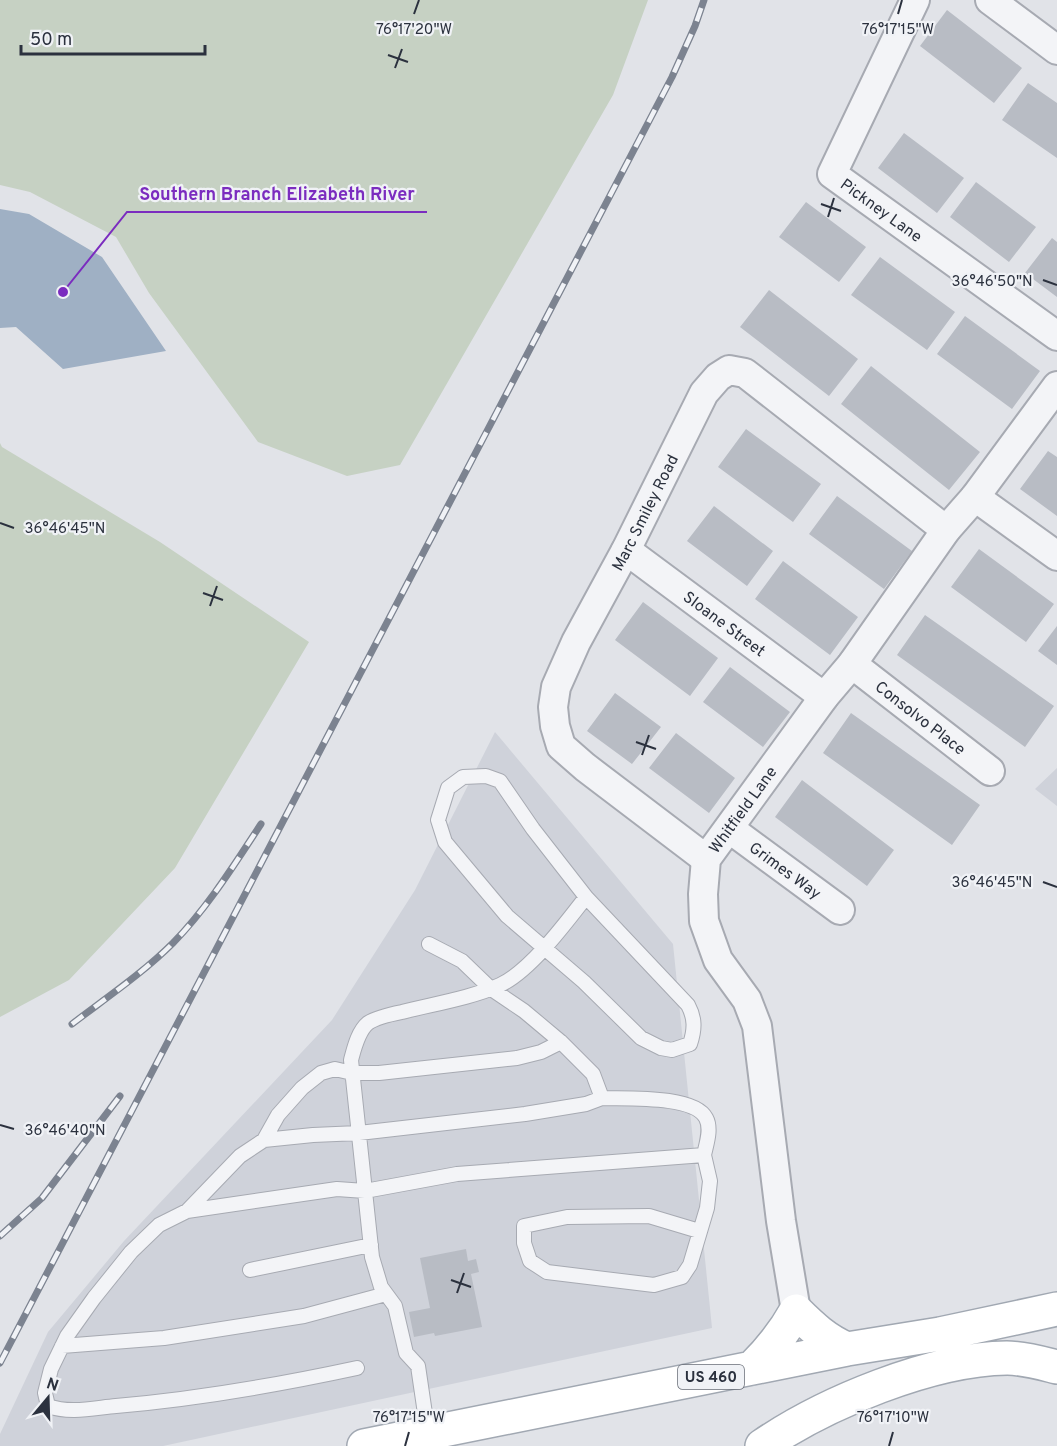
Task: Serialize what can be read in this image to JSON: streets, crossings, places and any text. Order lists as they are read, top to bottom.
{
  "streets": {
    "main road": ["US 460"],
    "street": [
      "Pickney Lane",
      "Marc Smiley Road",
      "Sloane Street",
      "Consolvo Place",
      "Whitfield Lane",
      "Grimes Way"
    ]
  },
  "crossings": [
    ["Marc Smiley Road", "Sloane Street"],
    ["Marc Smiley Road", "Whitfield Lane"],
    ["Sloane Street", "Whitfield Lane"],
    ["Consolvo Place", "Whitfield Lane"],
    ["Whitfield Lane", "Grimes Way"]
  ],
  "places": ["Southern Branch Elizabeth River"],
  "scale_bar": "50 m",
  "north": "top",
  "coordinates": [
    "76°17'20\"W",
    "76°17'15\"W",
    "36°46'50\"N",
    "36°46'45\"N",
    "36°46'40\"N",
    "76°17'10\"W"
  ]
}
